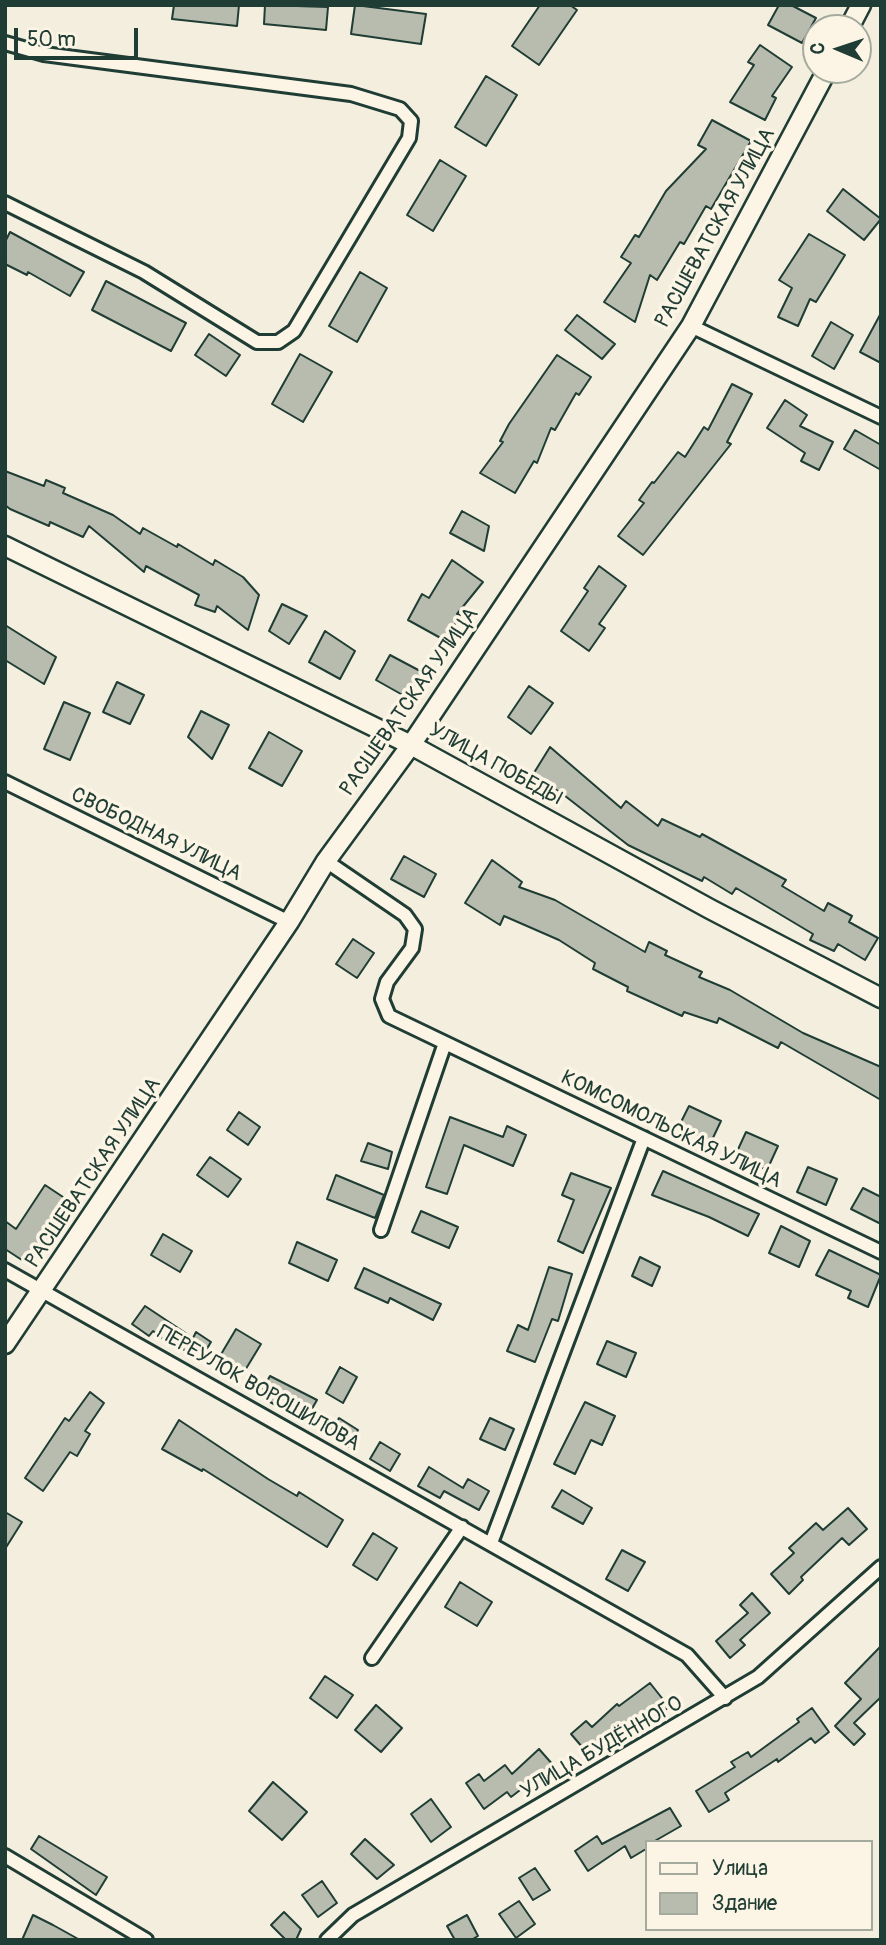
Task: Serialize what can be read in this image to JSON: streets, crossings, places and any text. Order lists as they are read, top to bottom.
{
  "streets": {
    "street": [
      "РАСШЕВАТСКАЯ УЛИЦА",
      "УЛИЦА ПОБЕДЫ",
      "СВОБОДНАЯ УЛИЦА",
      "КОМСОМОЛЬСКАЯ УЛИЦА",
      "ПЕРЕУЛОК ВОРОШИЛОВА",
      "УЛИЦА БУДЁННОГО"
    ]
  },
  "crossings": [
    ["РАСШЕВАТСКАЯ УЛИЦА", "УЛИЦА ПОБЕДЫ"],
    ["РАСШЕВАТСКАЯ УЛИЦА", "СВОБОДНАЯ УЛИЦА"],
    ["РАСШЕВАТСКАЯ УЛИЦА", "КОМСОМОЛЬСКАЯ УЛИЦА"],
    ["РАСШЕВАТСКАЯ УЛИЦА", "ПЕРЕУЛОК ВОРОШИЛОВА"],
    ["ПЕРЕУЛОК ВОРОШИЛОВА", "УЛИЦА БУДЁННОГО"]
  ],
  "legend": ["Улица", "Здание"],
  "scale_bar": "50 m",
  "north": "left"
}
